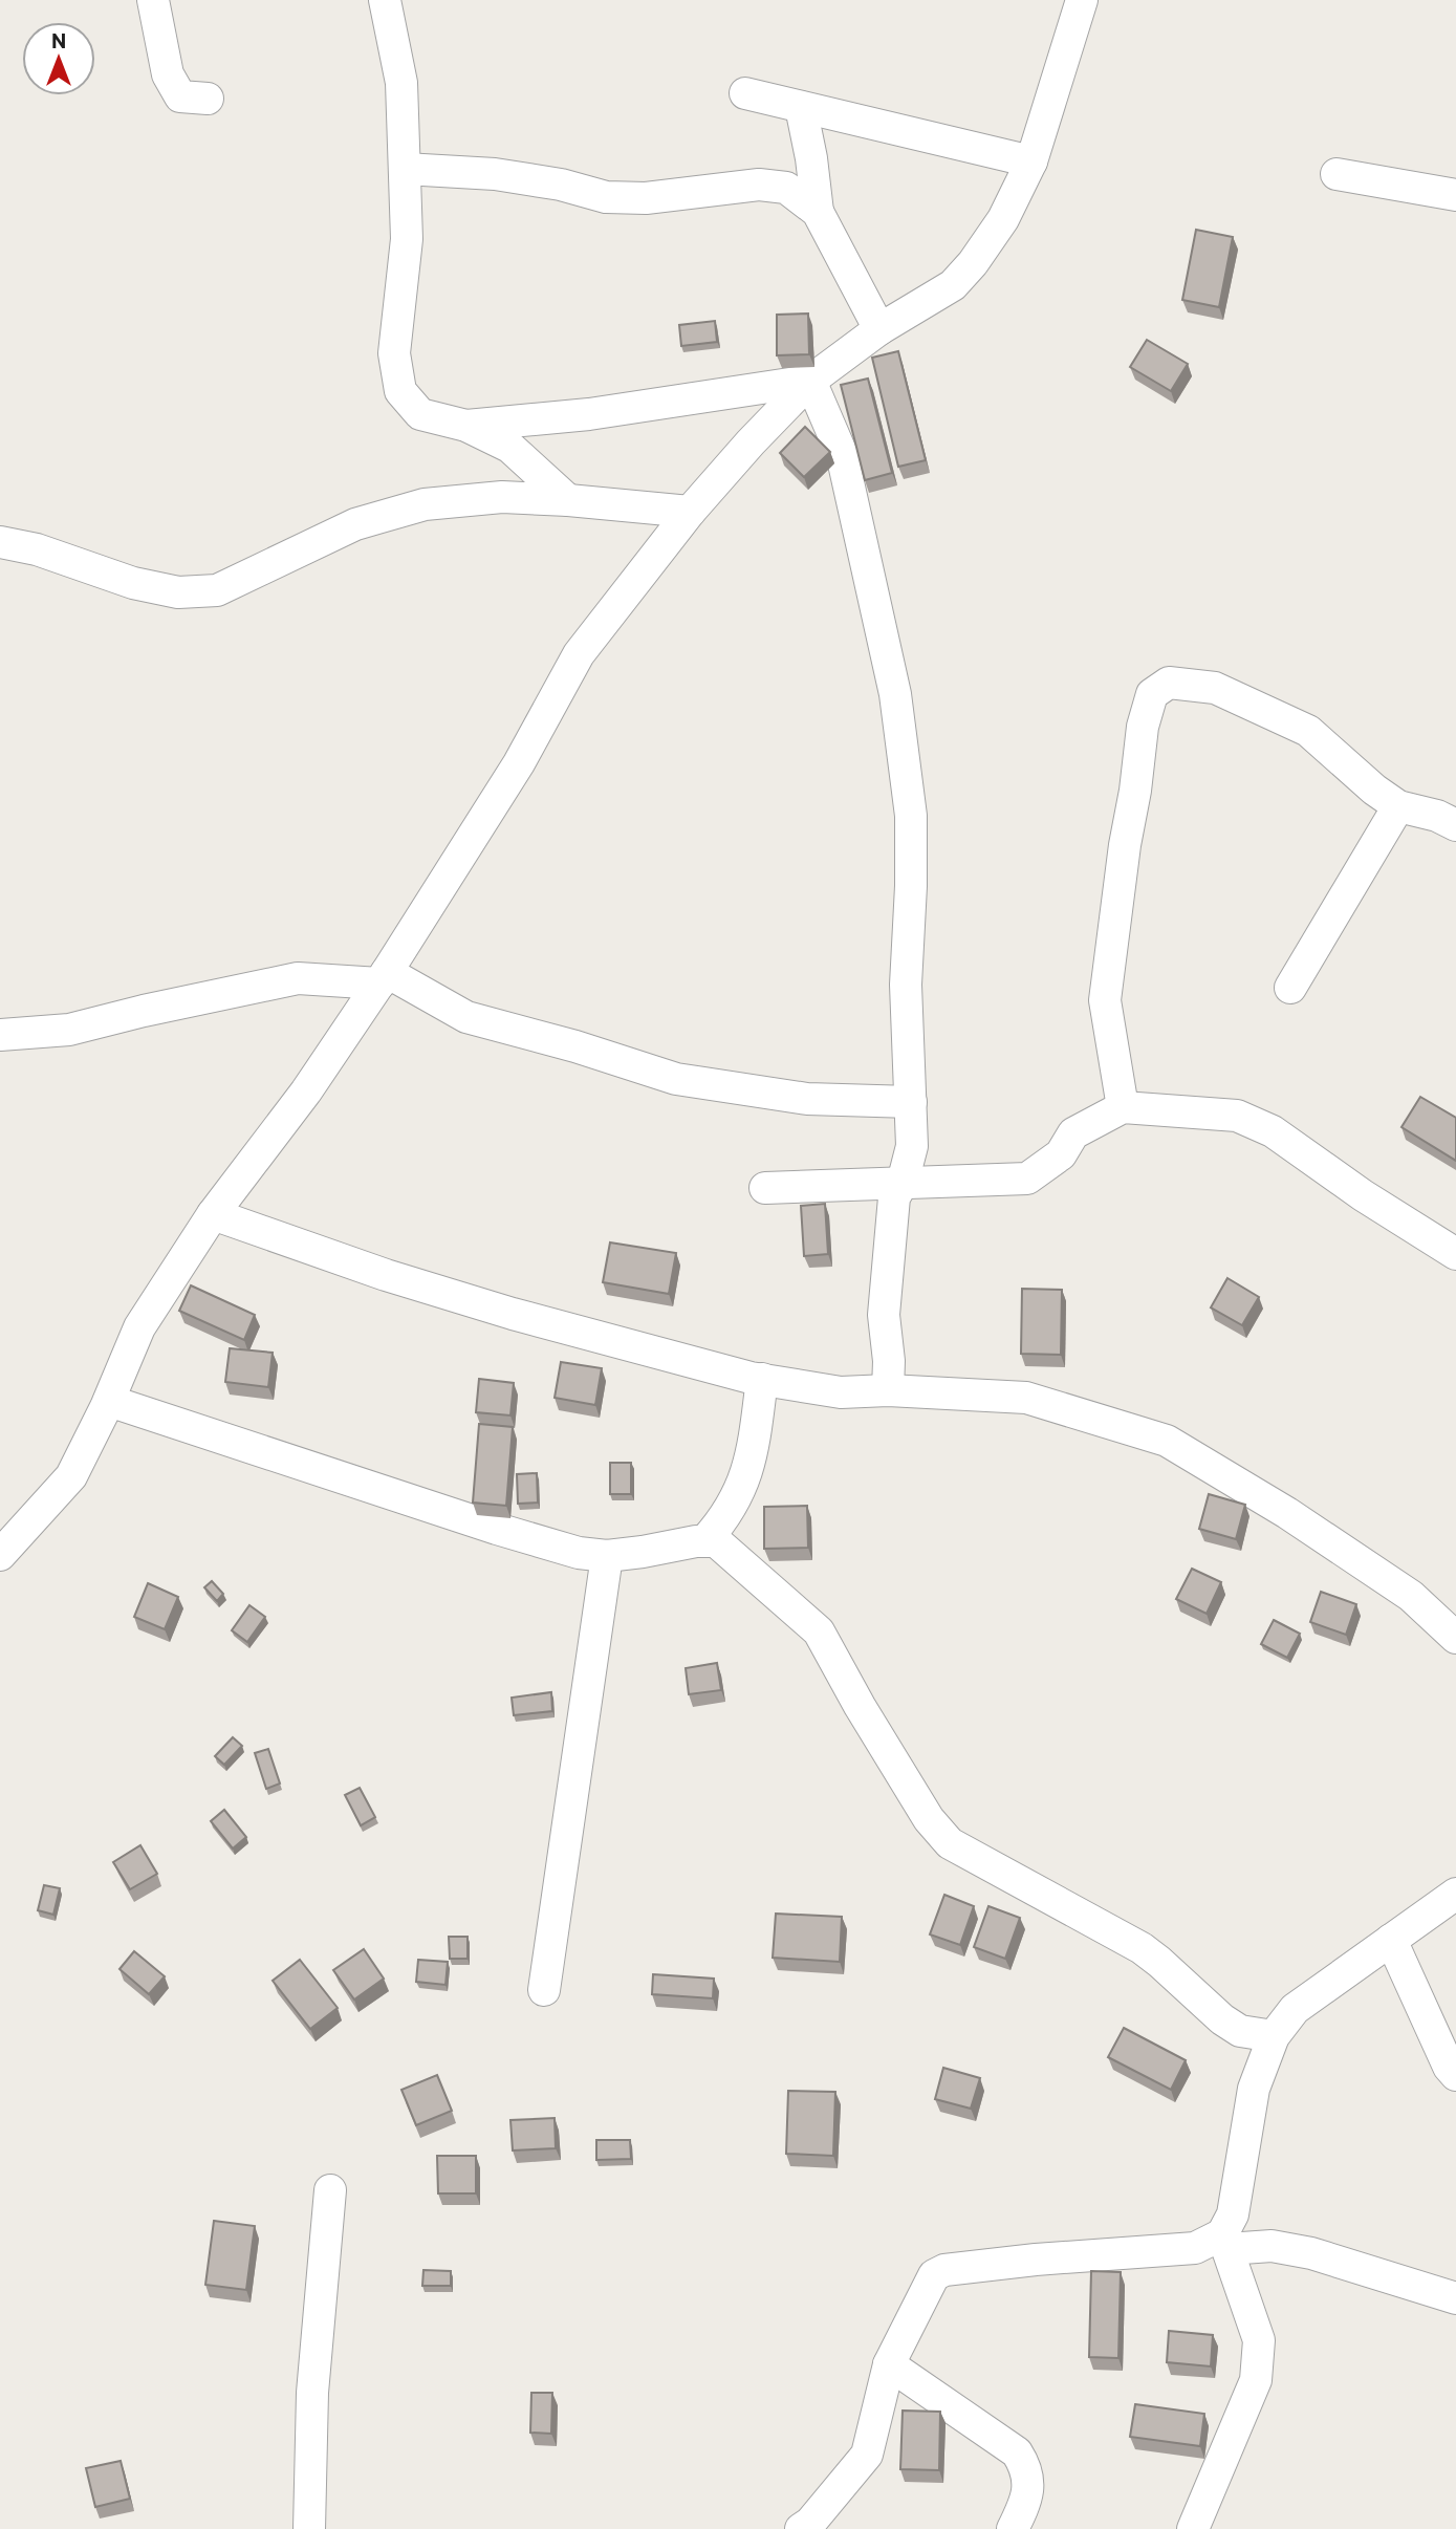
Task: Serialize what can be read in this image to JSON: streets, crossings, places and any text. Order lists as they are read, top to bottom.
{
  "north": "top"
}
